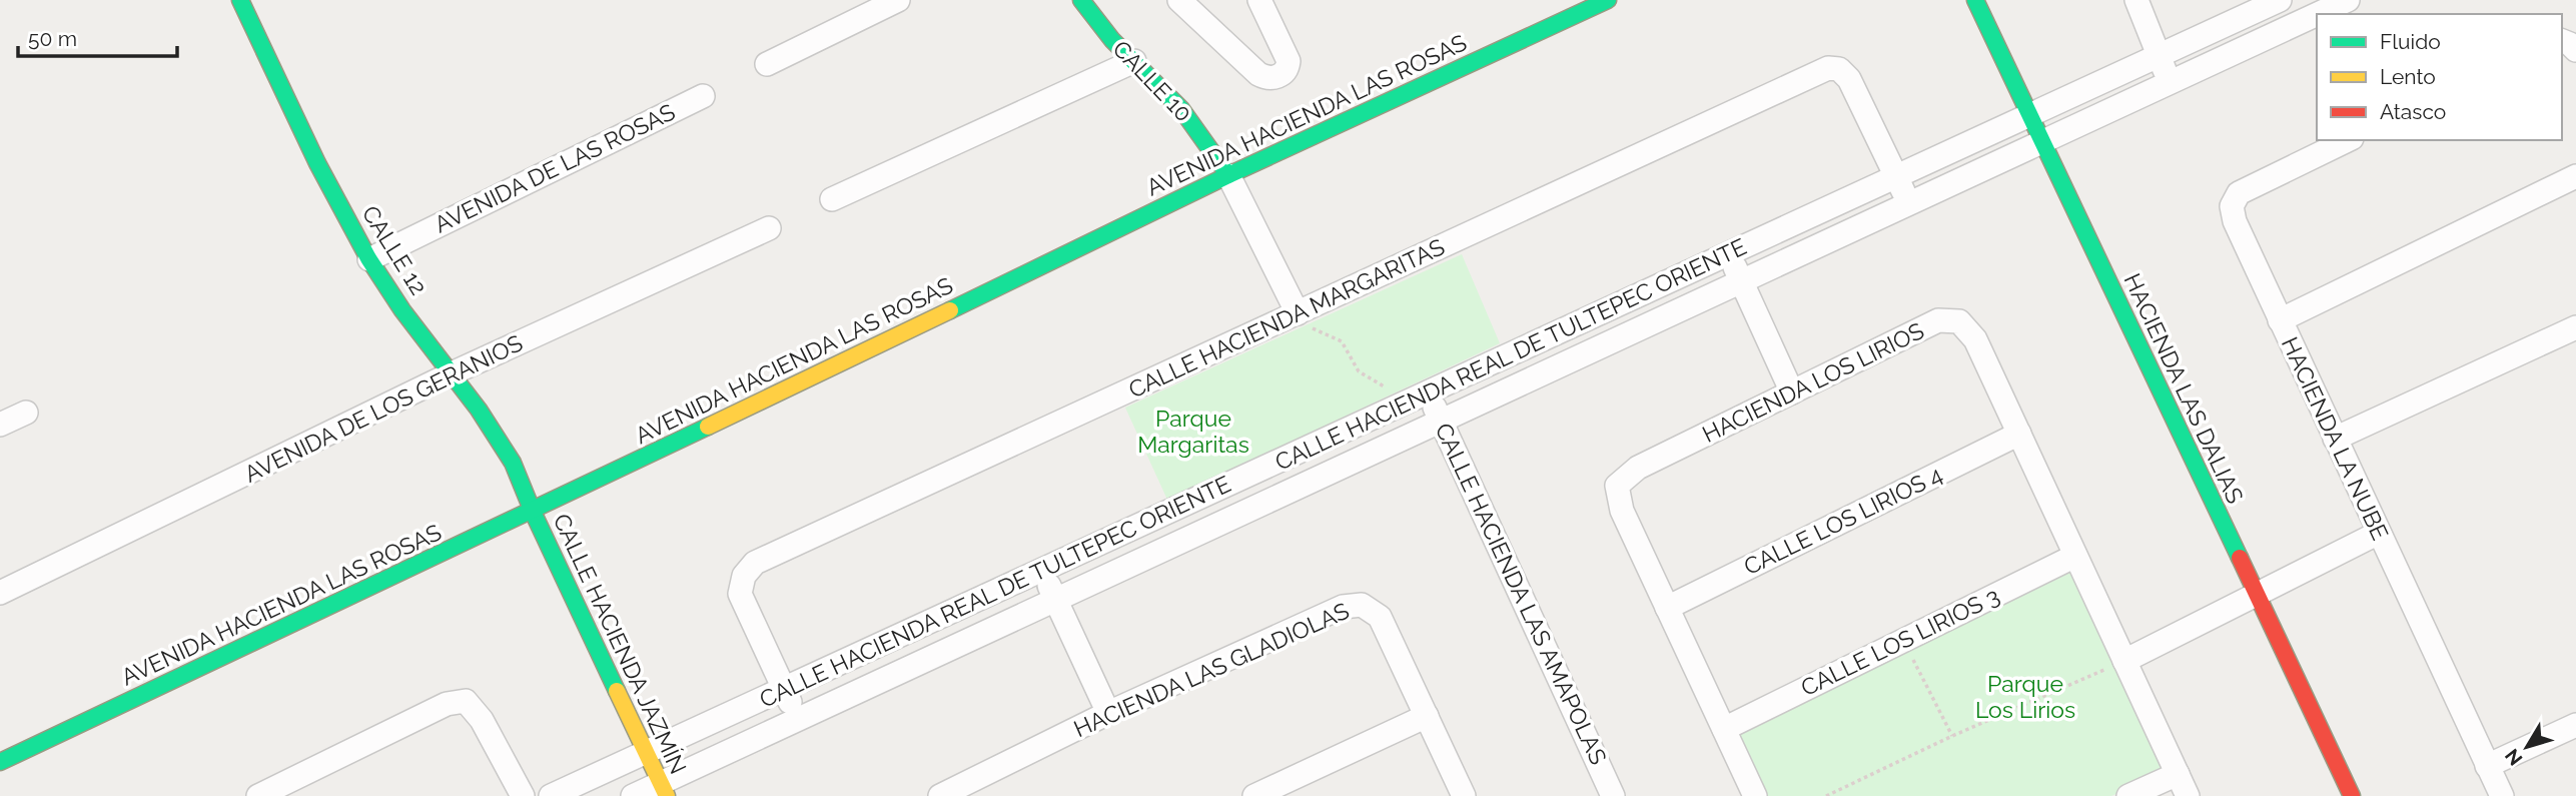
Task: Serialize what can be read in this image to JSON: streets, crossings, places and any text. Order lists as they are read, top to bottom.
{
  "streets": {
    "street": [
      "CALLE 10",
      "AVENIDA HACIENDA LAS ROSAS",
      "AVENIDA DE LAS ROSAS",
      "CALLE 12",
      "CALLE HACIENDA MARGARITAS",
      "CALLE HACIENDA REAL DE TULTEPEC ORIENTE",
      "HACIENDA LOS LIRIOS",
      "HACIENDA LAS DALIAS",
      "AVENIDA DE LOS GERANIOS",
      "HACIENDA LA NUBE",
      "CALLE LOS LIRIOS 4",
      "CALLE HACIENDA LAS AMAPOLAS",
      "CALLE LOS LIRIOS 3",
      "CALLE HACIENDA JAZMÍN",
      "HACIENDA LAS GLADIOLAS"
    ]
  },
  "crossings": [
    ["CALLE 10", "AVENIDA HACIENDA LAS ROSAS"],
    ["CALLE 10", "CALLE HACIENDA MARGARITAS"],
    ["AVENIDA HACIENDA LAS ROSAS", "CALLE 12"],
    ["AVENIDA HACIENDA LAS ROSAS", "CALLE HACIENDA JAZMÍN"],
    ["AVENIDA DE LAS ROSAS", "CALLE 12"],
    ["CALLE 12", "AVENIDA DE LOS GERANIOS"],
    ["CALLE 12", "CALLE HACIENDA JAZMÍN"],
    ["CALLE HACIENDA MARGARITAS", "CALLE HACIENDA REAL DE TULTEPEC ORIENTE"],
    ["CALLE HACIENDA REAL DE TULTEPEC ORIENTE", "HACIENDA LAS DALIAS"],
    ["CALLE HACIENDA REAL DE TULTEPEC ORIENTE", "CALLE HACIENDA LAS AMAPOLAS"],
    ["CALLE HACIENDA REAL DE TULTEPEC ORIENTE", "CALLE HACIENDA JAZMÍN"],
    ["HACIENDA LOS LIRIOS", "CALLE LOS LIRIOS 4"],
    ["HACIENDA LOS LIRIOS", "CALLE LOS LIRIOS 3"]
  ],
  "parks": ["Parque Margaritas", "Parque Los Lirios"],
  "legend": ["Fluido", "Lento", "Atasco"],
  "scale_bar": "50 m",
  "north": "bottom left"
}
